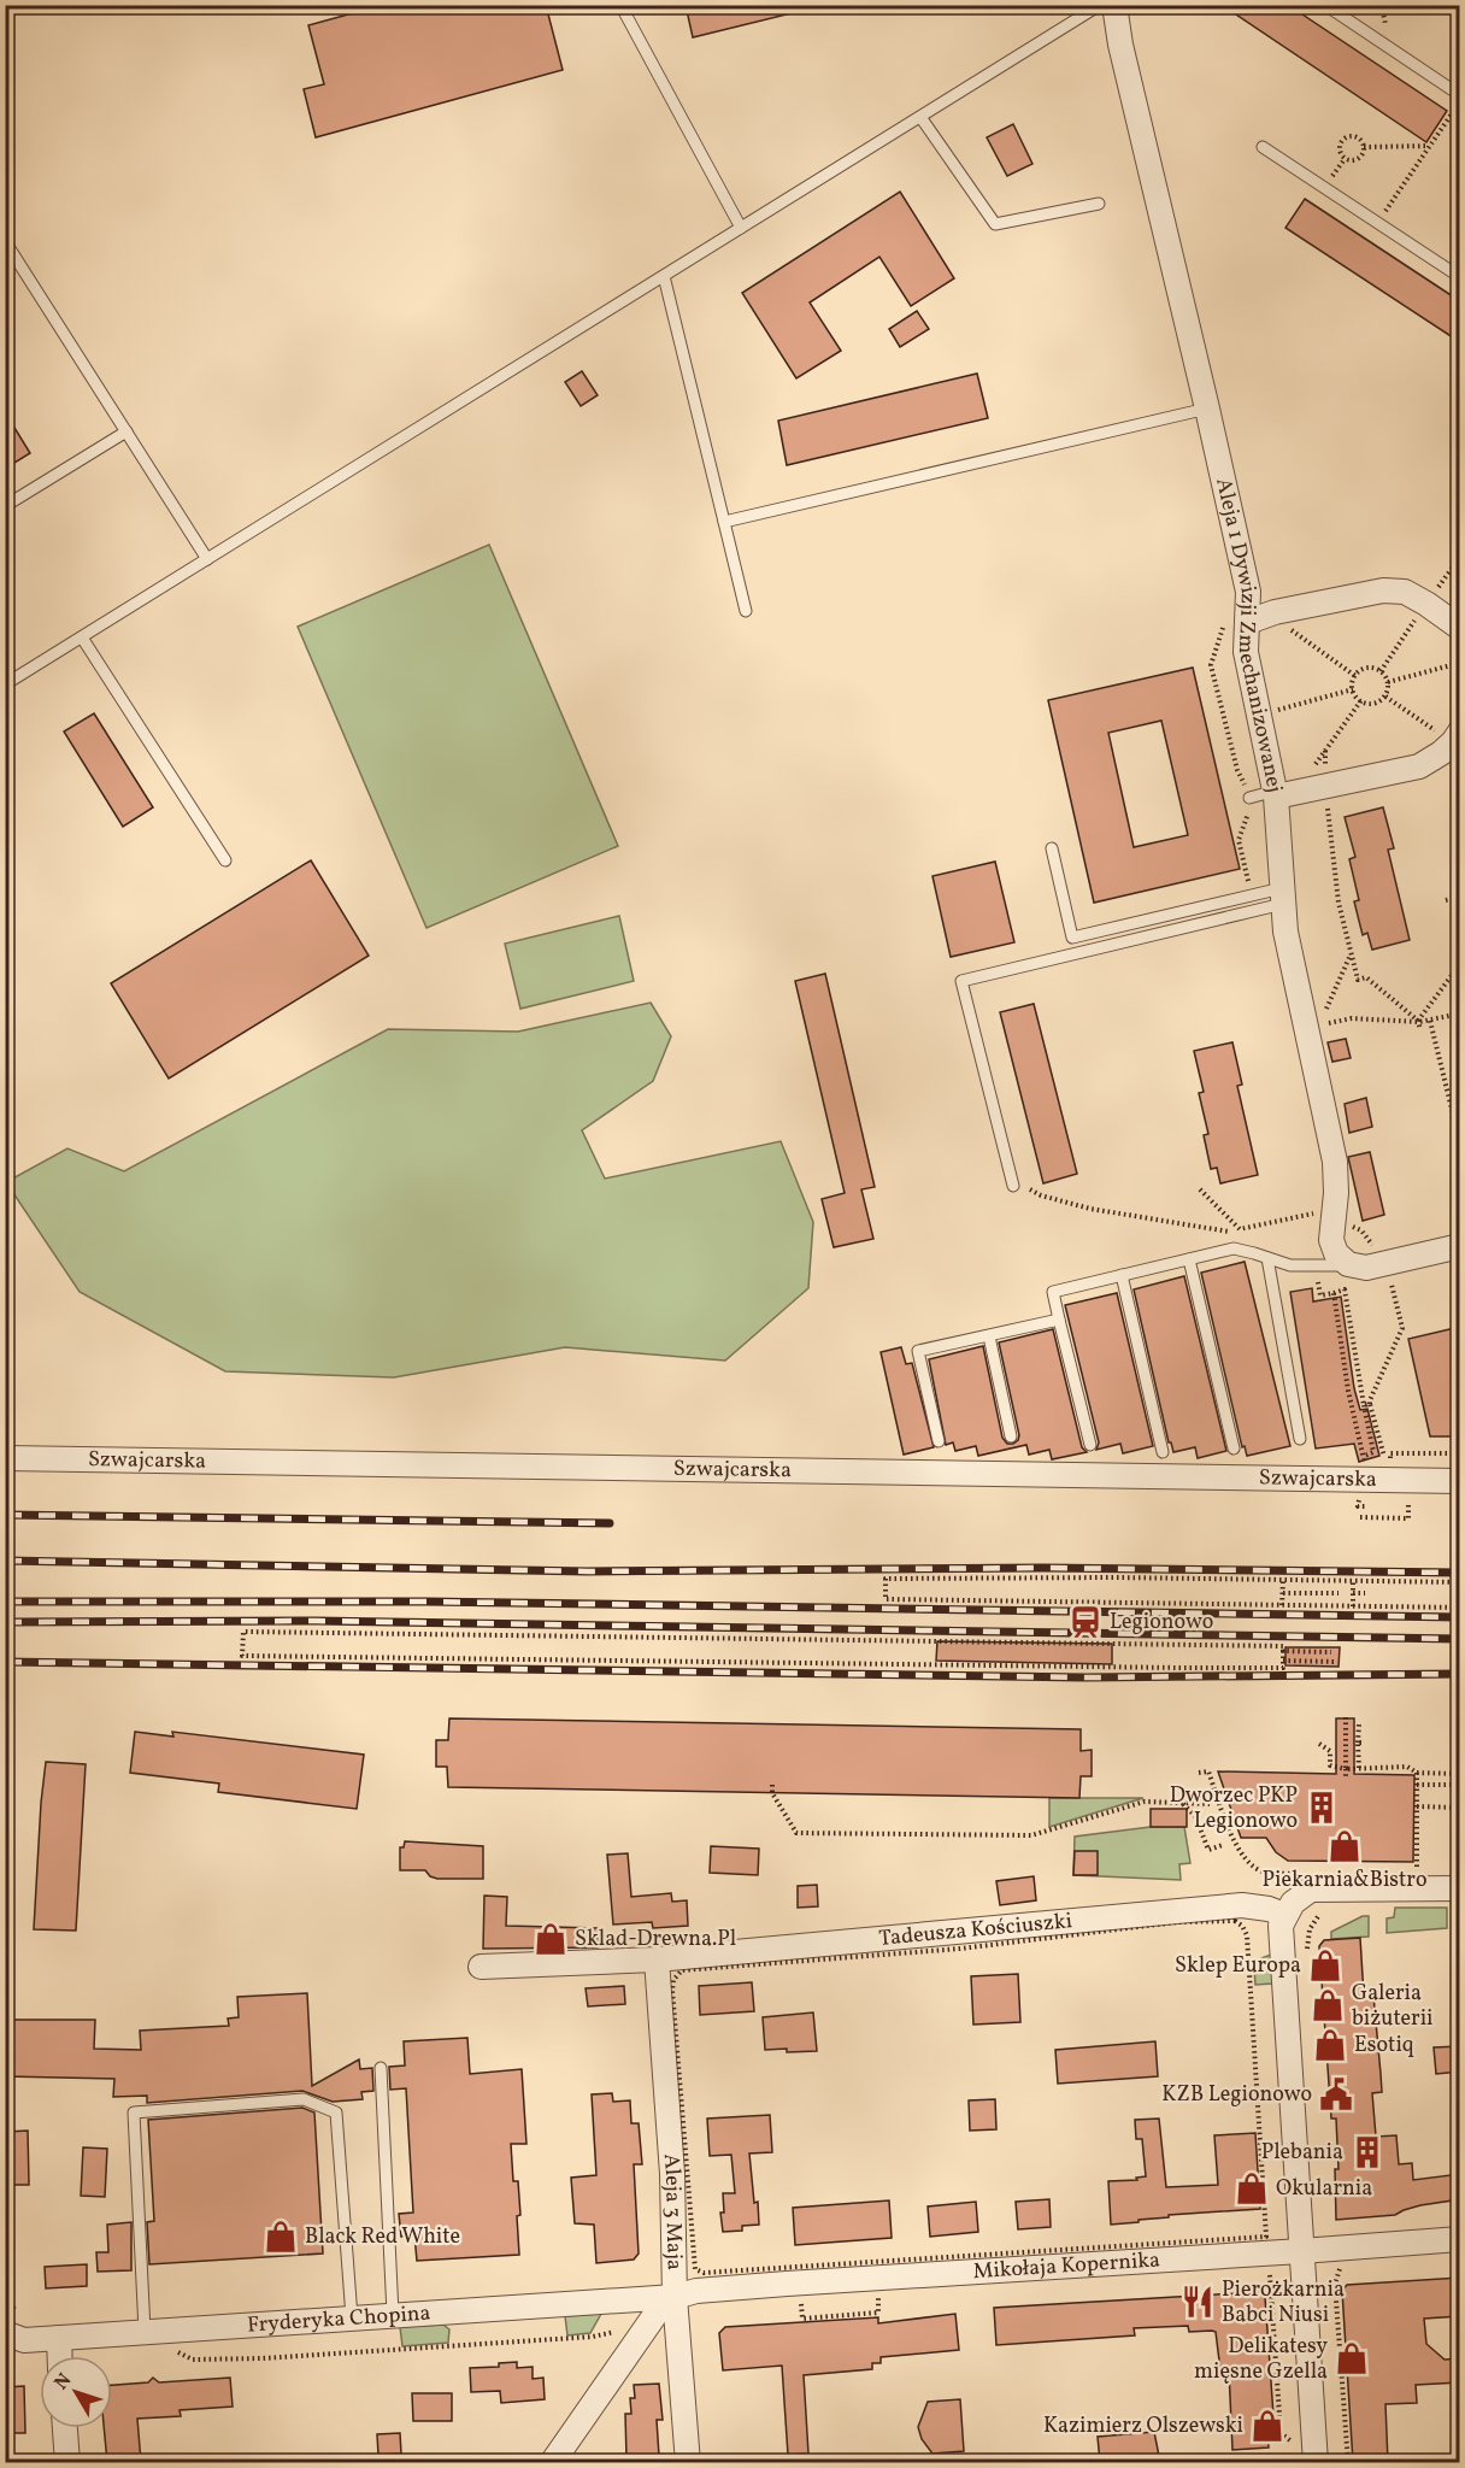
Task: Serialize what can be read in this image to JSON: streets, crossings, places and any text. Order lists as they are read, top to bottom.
{
  "streets": {
    "street": [
      "Aleja 1 Dywizji Zmechanizowanej",
      "Szwajcarska",
      "Tadeusza Kościuszki",
      "Aleja 3 Maja",
      "Mikołaja Kopernika",
      "Fryderyka Chopina"
    ]
  },
  "crossings": [
    ["Tadeusza Kościuszki", "Aleja 3 Maja"],
    ["Aleja 3 Maja", "Mikołaja Kopernika"],
    ["Aleja 3 Maja", "Fryderyka Chopina"],
    ["Mikołaja Kopernika", "Fryderyka Chopina"]
  ],
  "places": {
    "station": ["Legionowo"],
    "building": ["Dworzec PKP Legionowo", "Plebania"],
    "shop": [
      "Piekarnia&Bistro",
      "Sklad-Drewna.Pl",
      "Sklep Europa",
      "Galeria biżuterii",
      "Esotiq",
      "Okularnia",
      "Black Red White",
      "Delikatesy mięsne Gzella",
      "Kazimierz Olszewski"
    ],
    "public building": ["KZB Legionowo"],
    "restaurant": ["Pierożkarnia Babci Niusi"]
  },
  "north": "top left"
}
